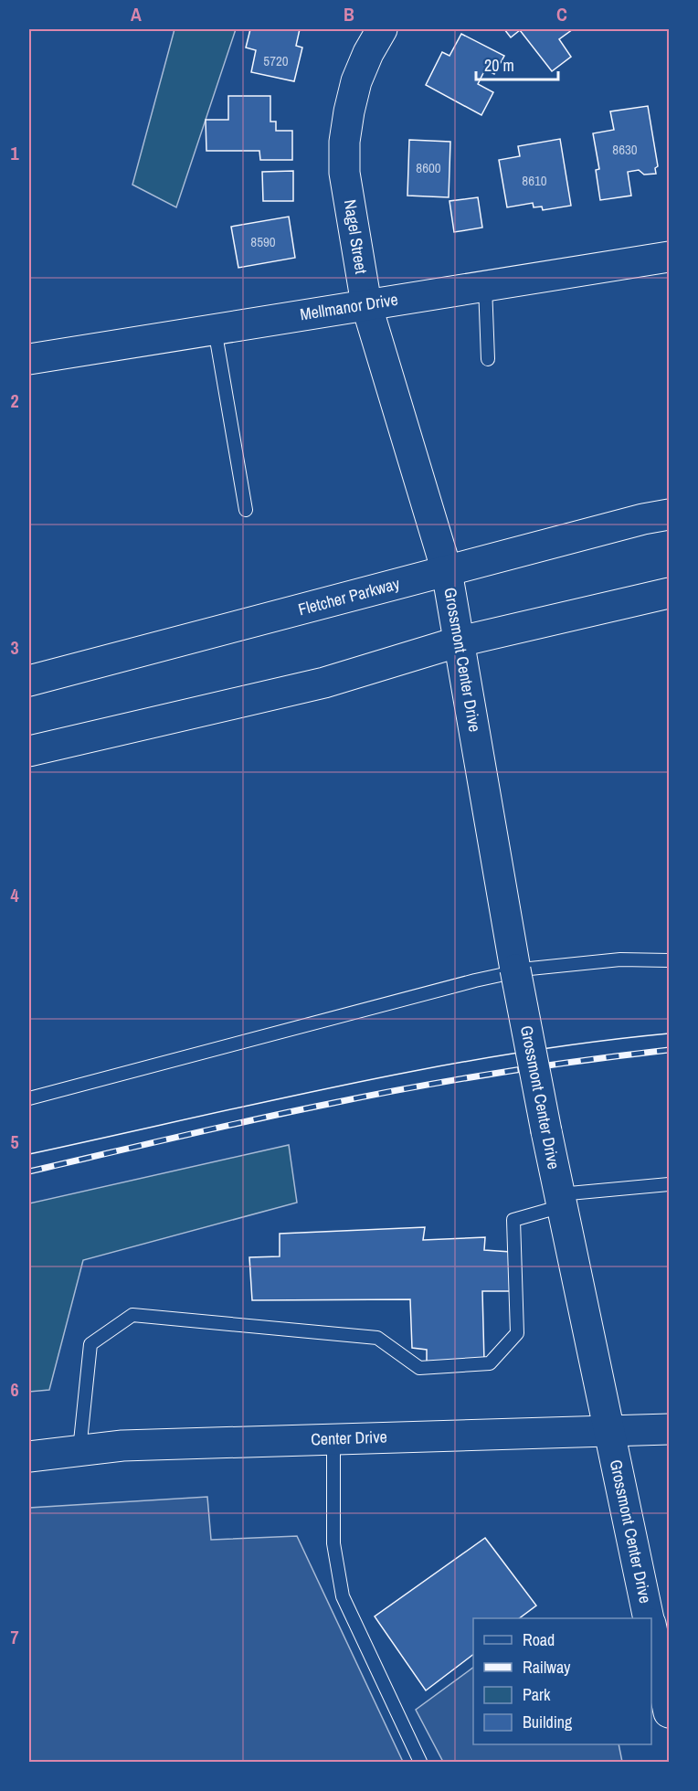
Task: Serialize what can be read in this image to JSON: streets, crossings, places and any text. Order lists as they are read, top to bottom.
{
  "streets": {
    "main road": [
      "Nagel Street",
      "Mellmanor Drive",
      "Fletcher Parkway",
      "Grossmont Center Drive",
      "Center Drive"
    ]
  },
  "crossings": [
    ["Nagel Street", "Mellmanor Drive"],
    ["Nagel Street", "Fletcher Parkway"],
    ["Nagel Street", "Grossmont Center Drive"],
    ["Fletcher Parkway", "Grossmont Center Drive"],
    ["Grossmont Center Drive", "Center Drive"]
  ],
  "house_numbers": [
    "5720",
    "8630",
    "8600",
    "8610",
    "8590"
  ],
  "legend": [
    "Road",
    "Railway",
    "Park",
    "Building"
  ],
  "scale_bar": "20 m",
  "grid": {
    "columns": ["A", "B", "C"],
    "rows": [
      "1",
      "2",
      "3",
      "4",
      "5",
      "6",
      "7"
    ]
  }
}
